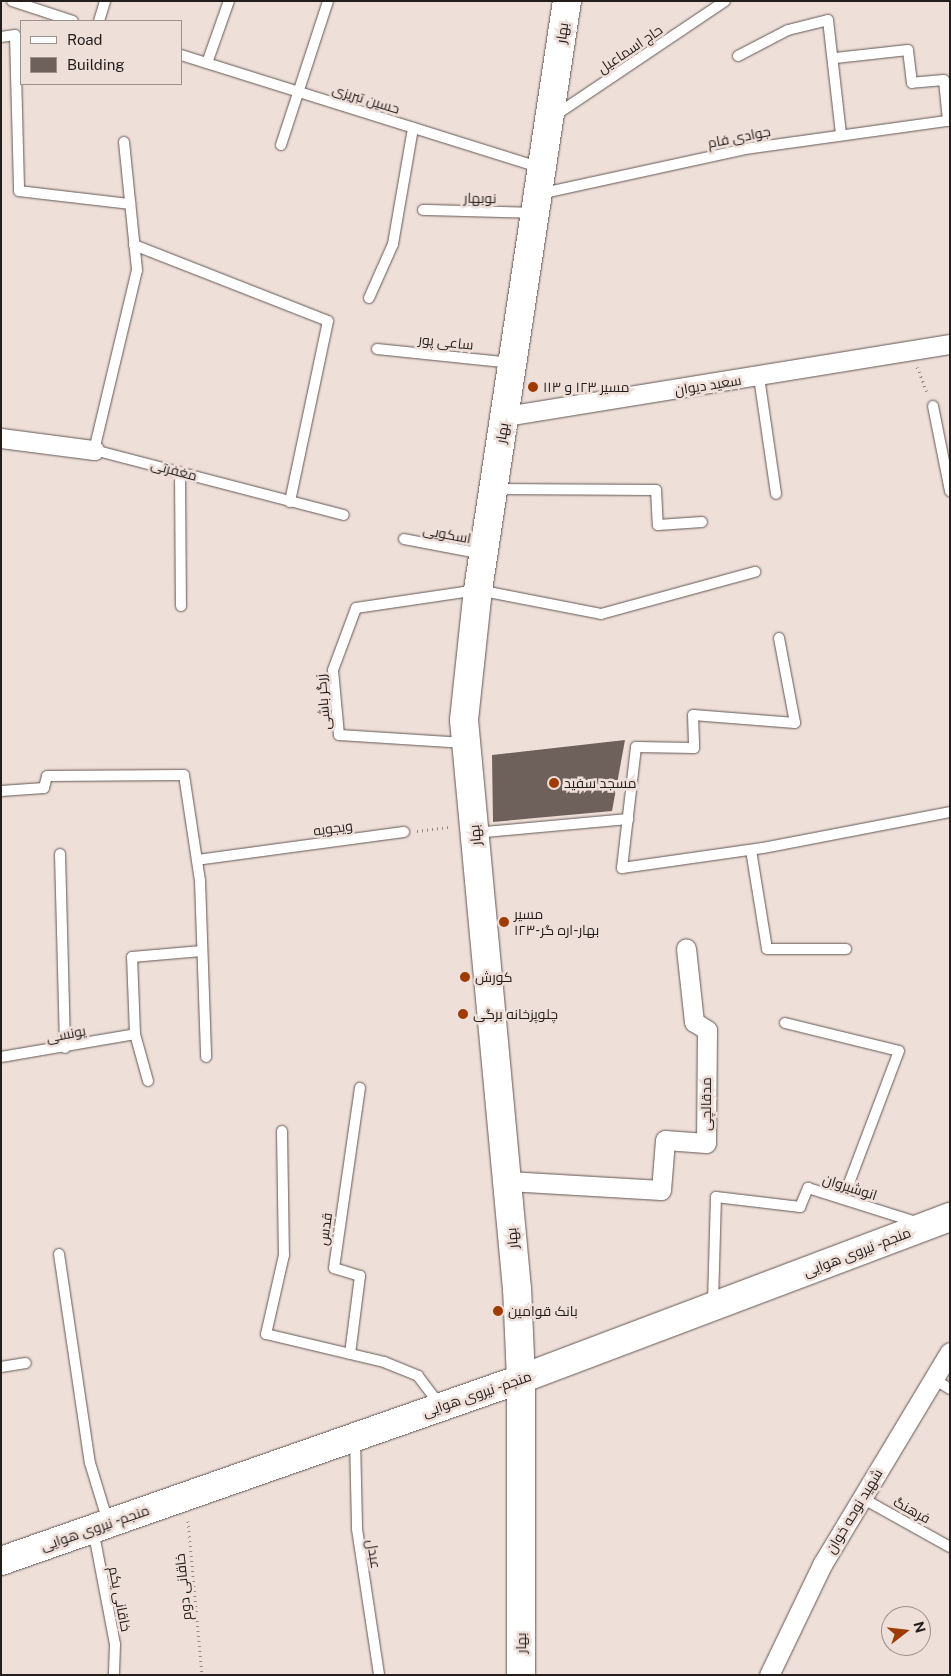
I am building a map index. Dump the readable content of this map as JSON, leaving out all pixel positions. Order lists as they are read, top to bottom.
{
  "streets": {
    "main road": ["بهار", "منجم - نیروی هوایی"],
    "street": [
      "سعید دیوان",
      "مغفرتی",
      "مدقالچی",
      "شهید نوحه خوان"
    ],
    "lane": [
      "حاج اسماعیل",
      "حسین تبریزی",
      "جوادی فام",
      "نوبهار",
      "ساعی پور",
      "اسکویی",
      "زرگر باشی",
      "ویجویه",
      "یونسی",
      "انوشیروان",
      "قدس",
      "فرهنگ",
      "عبدل",
      "خاقانی یکم"
    ],
    "path": ["خاقانی دوم"]
  },
  "crossings": [
    ["بهار", "حاج اسماعیل"],
    ["بهار", "حسین تبریزی"],
    ["بهار", "جوادی فام"],
    ["بهار", "نوبهار"],
    ["بهار", "ساعی پور"],
    ["بهار", "سعید دیوان"],
    ["بهار", "اسکویی"],
    ["بهار", "زرگر باشی"],
    ["بهار", "مدقالچی"],
    ["بهار", "منجم - نیروی هوایی"],
    ["حسین تبریزی", "جوادی فام"],
    ["حسین تبریزی", "نوبهار"],
    ["جوادی فام", "نوبهار"],
    ["انوشیروان", "منجم - نیروی هوایی"],
    ["منجم - نیروی هوایی", "عبدل"],
    ["منجم - نیروی هوایی", "خاقانی دوم"],
    ["منجم - نیروی هوایی", "خاقانی یکم"],
    ["فرهنگ", "شهید نوحه خوان"]
  ],
  "places": [
    "مسیر ۱۲۳ و ۱۱۳",
    "مسجد سفید",
    "مسیر ۱۲۳-بهار-اره گر",
    "کورش",
    "چلوپزخانه برگی",
    "بانک قوامین"
  ],
  "legend": ["Road", "Building"],
  "north": "right"
}
